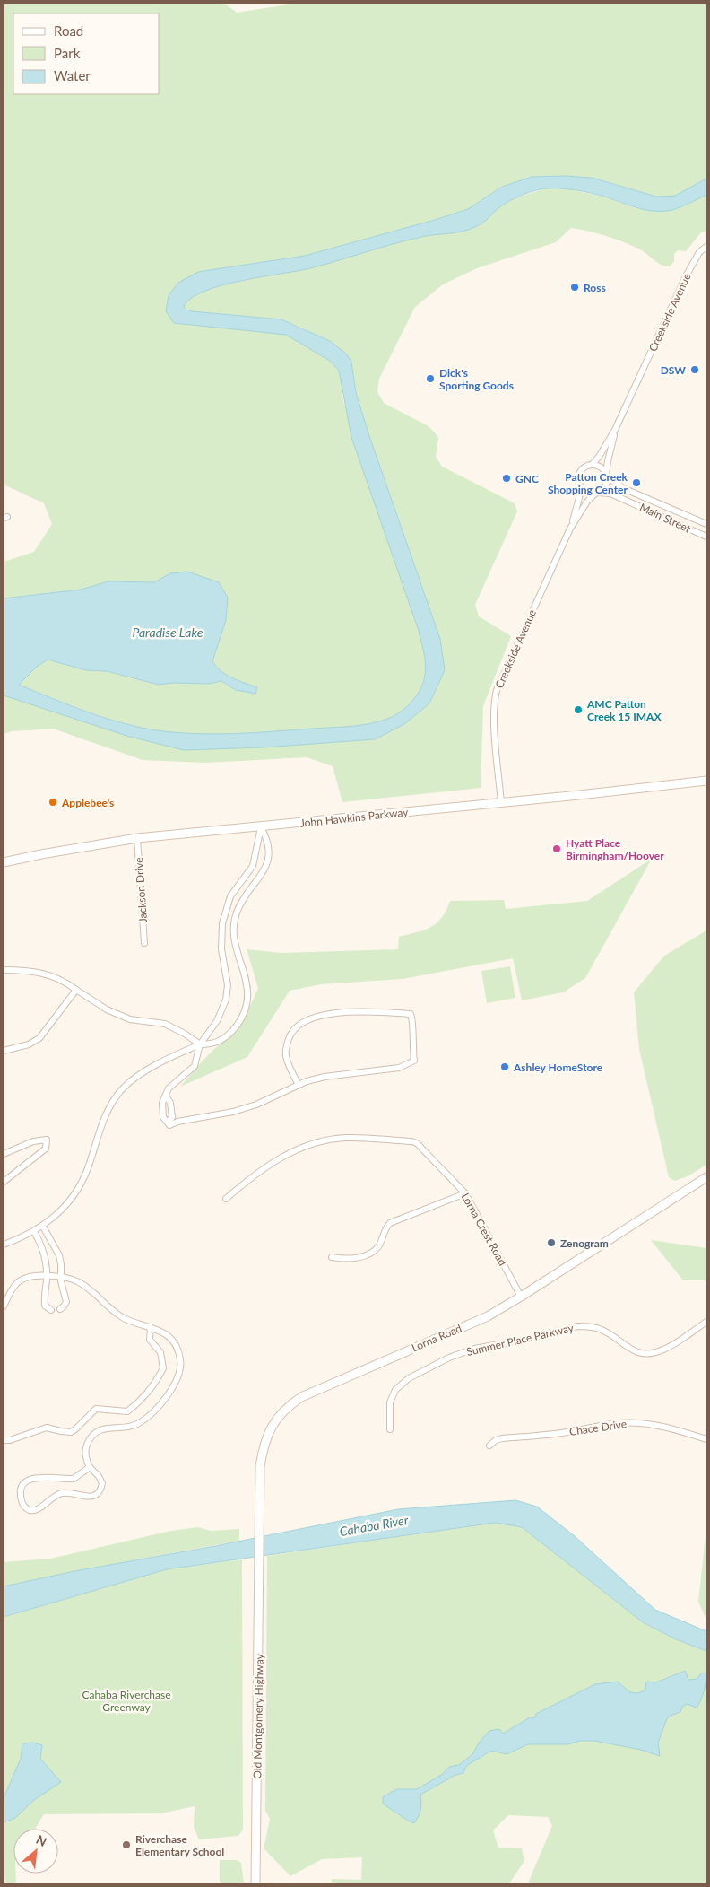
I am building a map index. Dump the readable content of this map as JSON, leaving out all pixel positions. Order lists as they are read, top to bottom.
{
  "streets": {
    "street": [
      "Creekside Avenue",
      "Main Street",
      "John Hawkins Parkway",
      "Jackson Drive",
      "Lorna Crest Road",
      "Lorna Road",
      "Summer Place Parkway",
      "Chace Drive",
      "Old Montgomery Highway"
    ]
  },
  "crossings": [
    ["Creekside Avenue", "Main Street"],
    ["Creekside Avenue", "John Hawkins Parkway"],
    ["John Hawkins Parkway", "Jackson Drive"],
    ["Lorna Crest Road", "Lorna Road"],
    ["Lorna Road", "Old Montgomery Highway"]
  ],
  "water": ["Paradise Lake", "Cahaba River"],
  "parks": ["Cahaba Riverchase Greenway"],
  "places": [
    "Ross",
    "DSW",
    "Dick's Sporting Goods",
    "GNC",
    "Patton Creek Shopping Center",
    "AMC Patton Creek 15 IMAX",
    "Applebee's",
    "Hyatt Place Birmingham/Hoover",
    "Ashley HomeStore",
    "Zenogram",
    "Riverchase Elementary School"
  ],
  "legend": ["Road", "Park", "Water"],
  "north": "top right"
}
